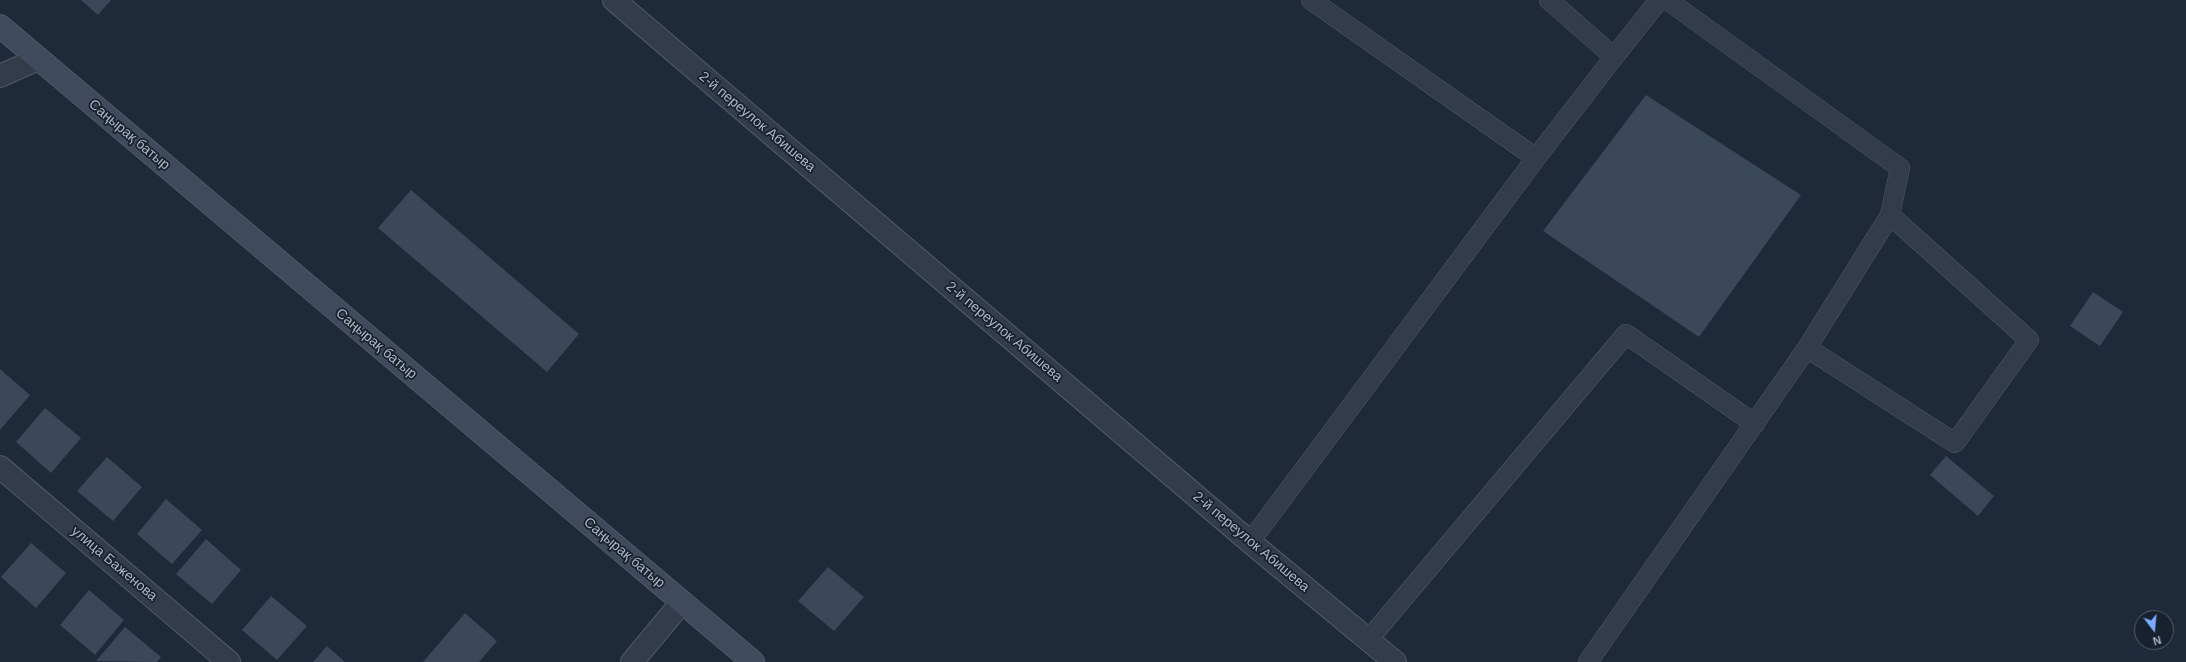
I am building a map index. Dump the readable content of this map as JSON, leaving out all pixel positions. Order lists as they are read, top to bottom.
{
  "streets": {
    "street": ["2-й переулок Абишева", "Саңырақ батыр", "улица Баженова"]
  },
  "north": "bottom"
}
